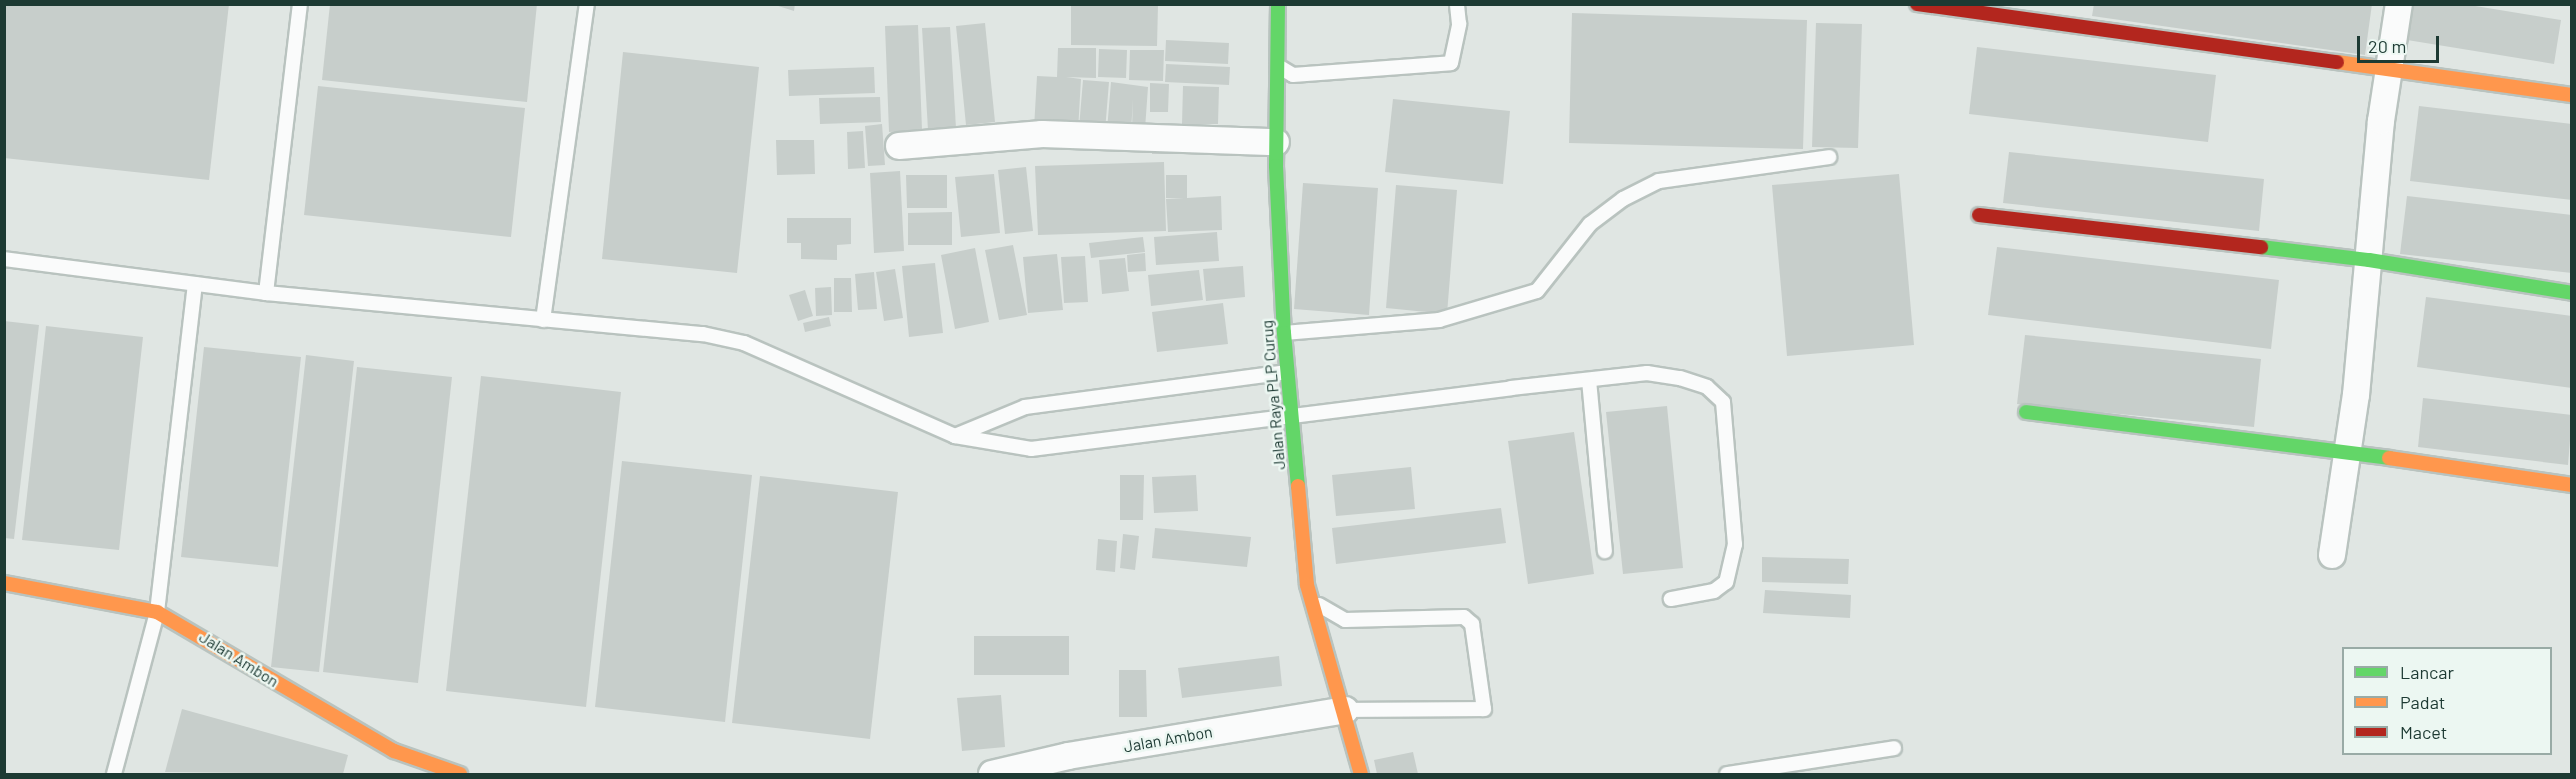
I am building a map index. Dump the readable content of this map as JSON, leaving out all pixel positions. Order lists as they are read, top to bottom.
{
  "streets": {
    "street": ["Jalan Raya PLP Curug", "Jalan Ambon"]
  },
  "crossings": [
    ["Jalan Raya PLP Curug", "Jalan Ambon"]
  ],
  "legend": ["Lancar", "Padat", "Macet"],
  "scale_bar": "20 m"
}
